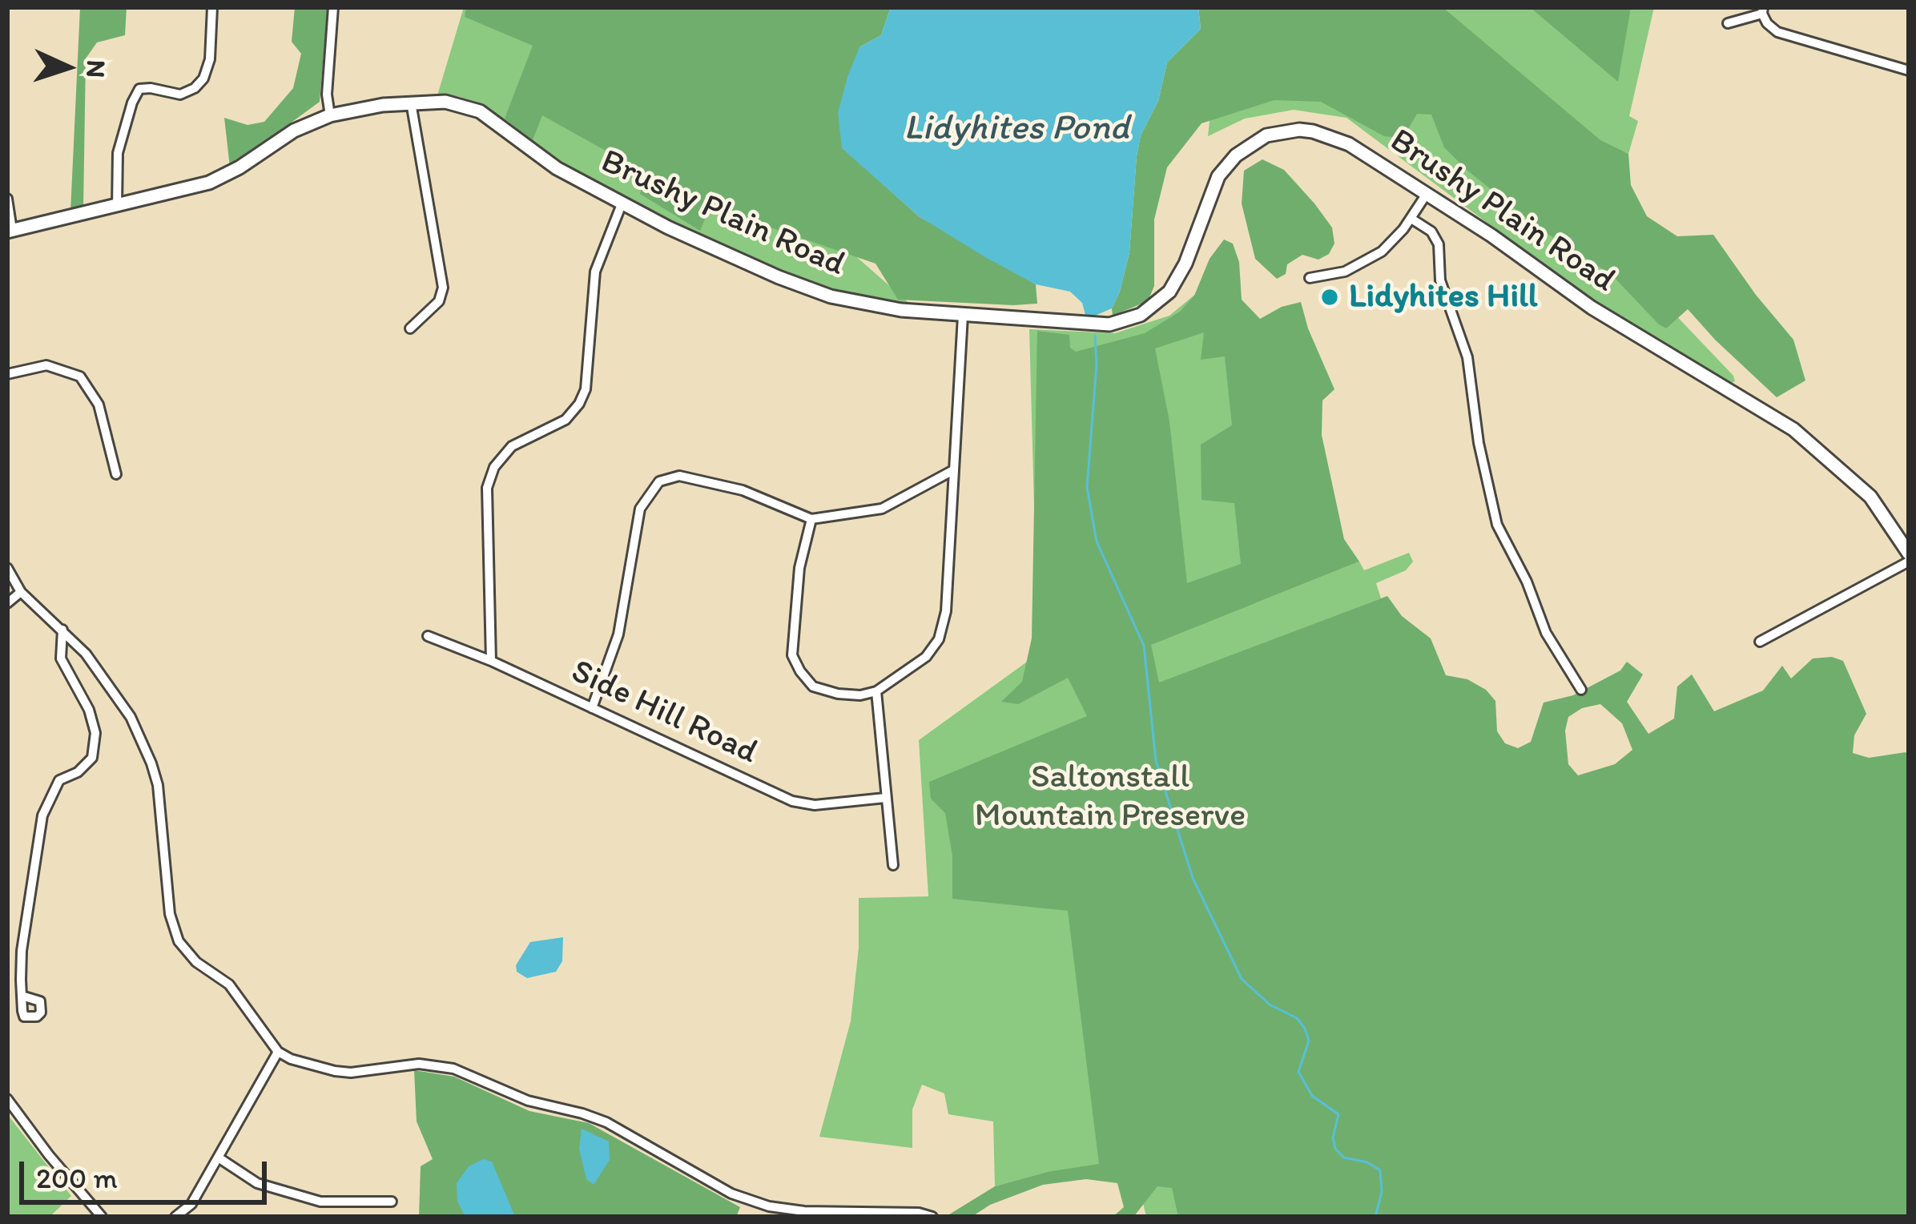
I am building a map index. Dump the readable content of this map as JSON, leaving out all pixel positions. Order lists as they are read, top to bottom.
{
  "streets": {
    "main road": ["Brushy Plain Road"],
    "street": ["Side Hill Road"]
  },
  "water": ["Lidyhites Pond"],
  "parks": ["Saltonstall Mountain Preserve"],
  "places": ["Lidyhites Hill"],
  "scale_bar": "200 m",
  "north": "right"
}
